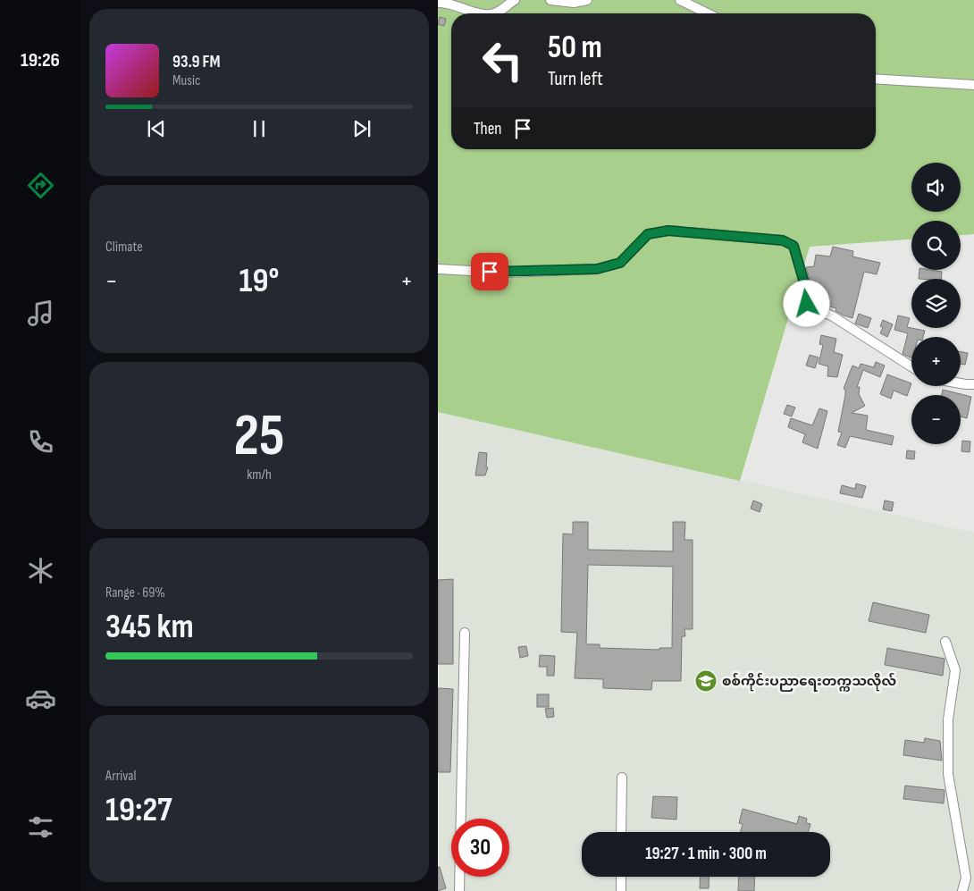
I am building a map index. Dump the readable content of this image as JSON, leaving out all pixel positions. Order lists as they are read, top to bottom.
{
  "places": {
    "school or university": ["စစ်ကိုင်းပညာရေးတက္ကသလိုလ်"]
  },
  "page": {
    "tabs": "19:26",
    "turn": ["50 m", "Turn left"],
    "song": ["93.9 FM", "Music"],
    "then": "Then",
    "map_buttons": ["+", "−"],
    "tile": [
      "Climate",
      ["25", "km/h"],
      ["Range · 69%", "345 km"],
      ["Arrival", "19:27"]
    ],
    "heat": ["−", "19°", "+"],
    "limit": "30",
    "trip": "19:27 · 1 min · 300 m"
  }
}
